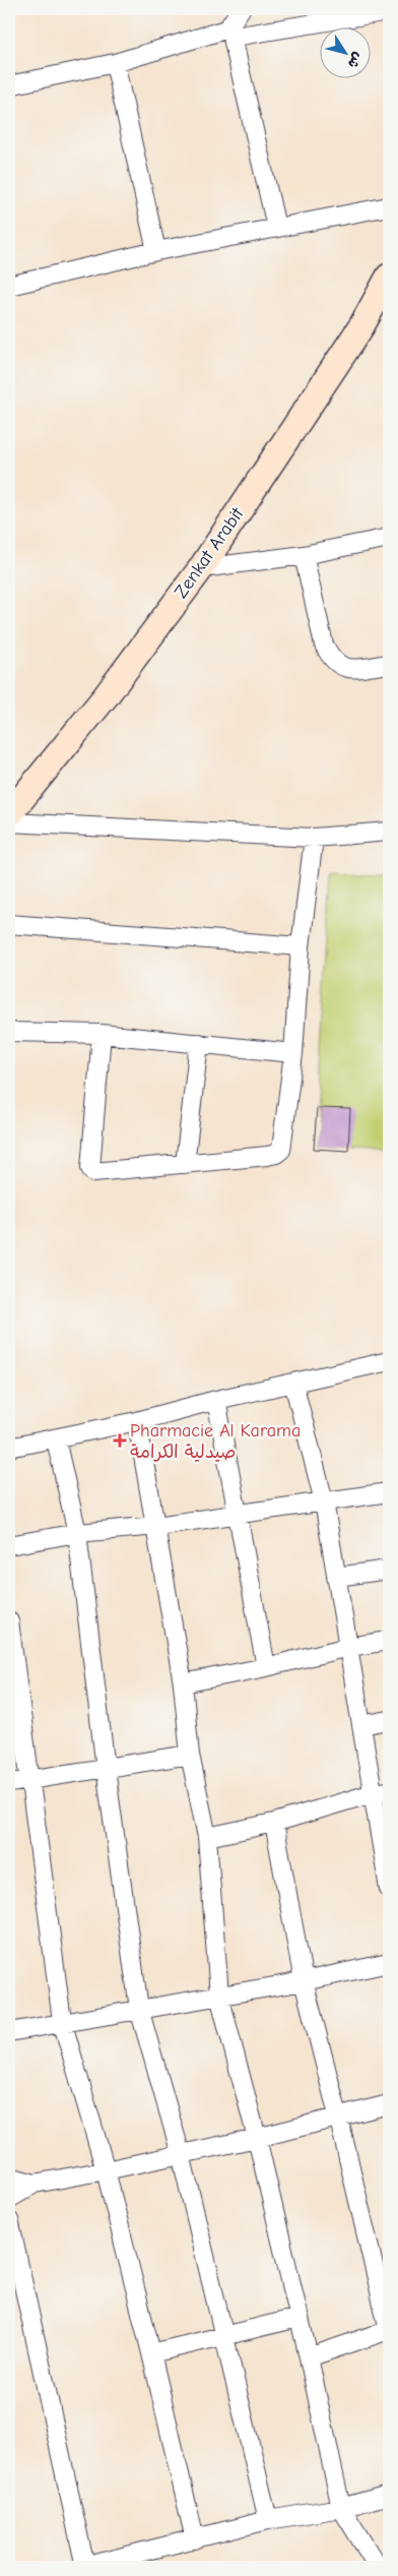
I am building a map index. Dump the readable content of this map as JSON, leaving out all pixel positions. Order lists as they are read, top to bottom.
{
  "streets": {
    "street": ["Zenkat Arabit"]
  },
  "places": {
    "health": ["Pharmacie Al Karama صيدلية الكرامة"]
  },
  "north": "bottom right"
}
